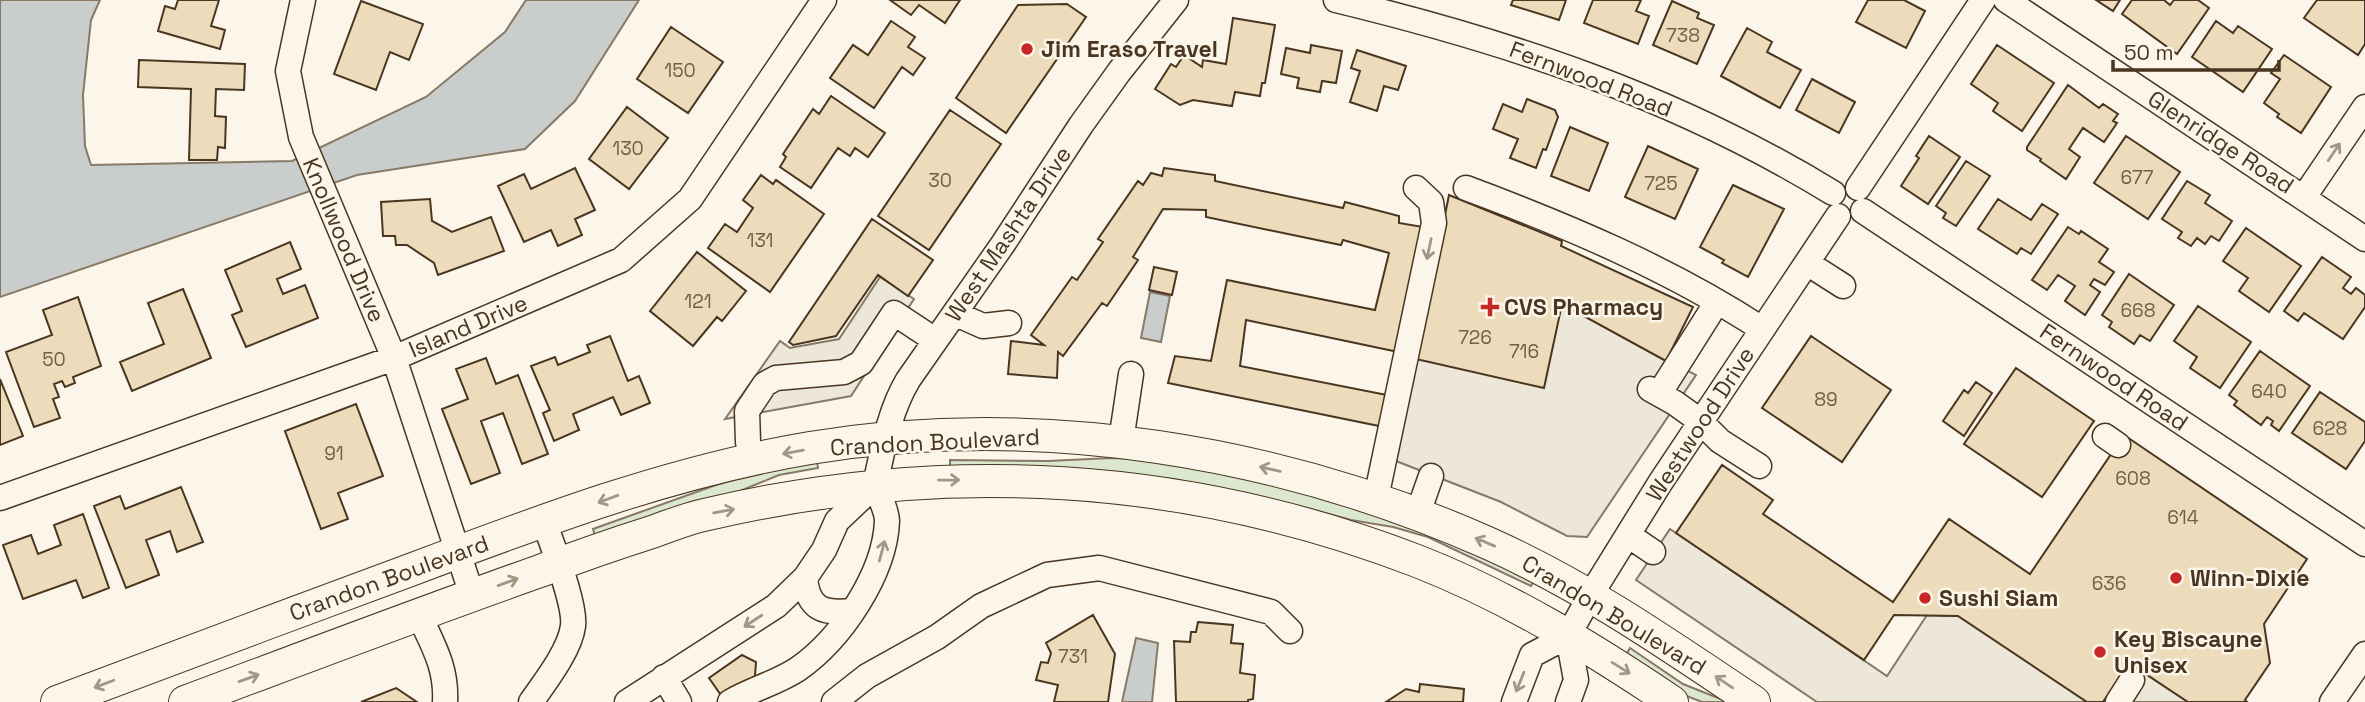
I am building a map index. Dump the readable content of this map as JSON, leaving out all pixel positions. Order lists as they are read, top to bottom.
{
  "streets": {
    "main road": ["Crandon Boulevard"],
    "street": [
      "Fernwood Road",
      "Glenridge Road",
      "West Mashta Drive",
      "Knollwood Drive",
      "Island Drive",
      "Westwood Drive"
    ]
  },
  "crossings": [
    ["Fernwood Road", "Westwood Drive"],
    ["West Mashta Drive", "Crandon Boulevard"],
    ["Knollwood Drive", "Island Drive"],
    ["Knollwood Drive", "Crandon Boulevard"],
    ["Westwood Drive", "Crandon Boulevard"]
  ],
  "places": {
    "other": [
      "Jim Eraso Travel",
      "Winn-Dixie",
      "Sushi Siam",
      "Key Biscayne Unisex"
    ],
    "health": ["CVS Pharmacy"]
  },
  "house_numbers": [
    "738",
    "150",
    "130",
    "677",
    "30",
    "725",
    "131",
    "121",
    "668",
    "726",
    "716",
    "50",
    "640",
    "89",
    "628",
    "91",
    "608",
    "614",
    "636",
    "731"
  ],
  "scale_bar": "50 m"
}
